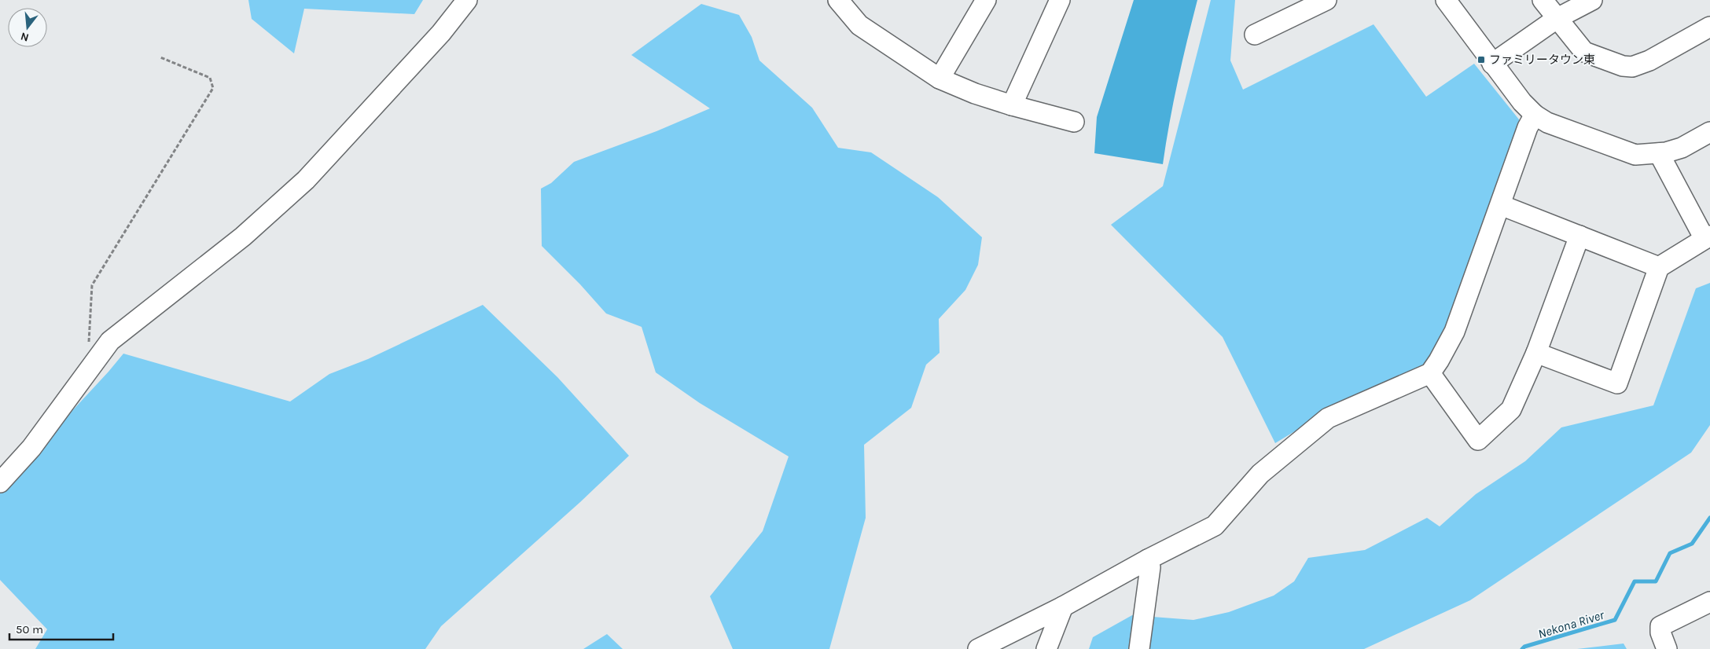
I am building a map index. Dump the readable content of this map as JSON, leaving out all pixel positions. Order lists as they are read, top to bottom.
{
  "water": ["Nekona River"],
  "places": {
    "transit": ["ファミリータウン東"]
  },
  "scale_bar": "50 m",
  "north": "bottom"
}
